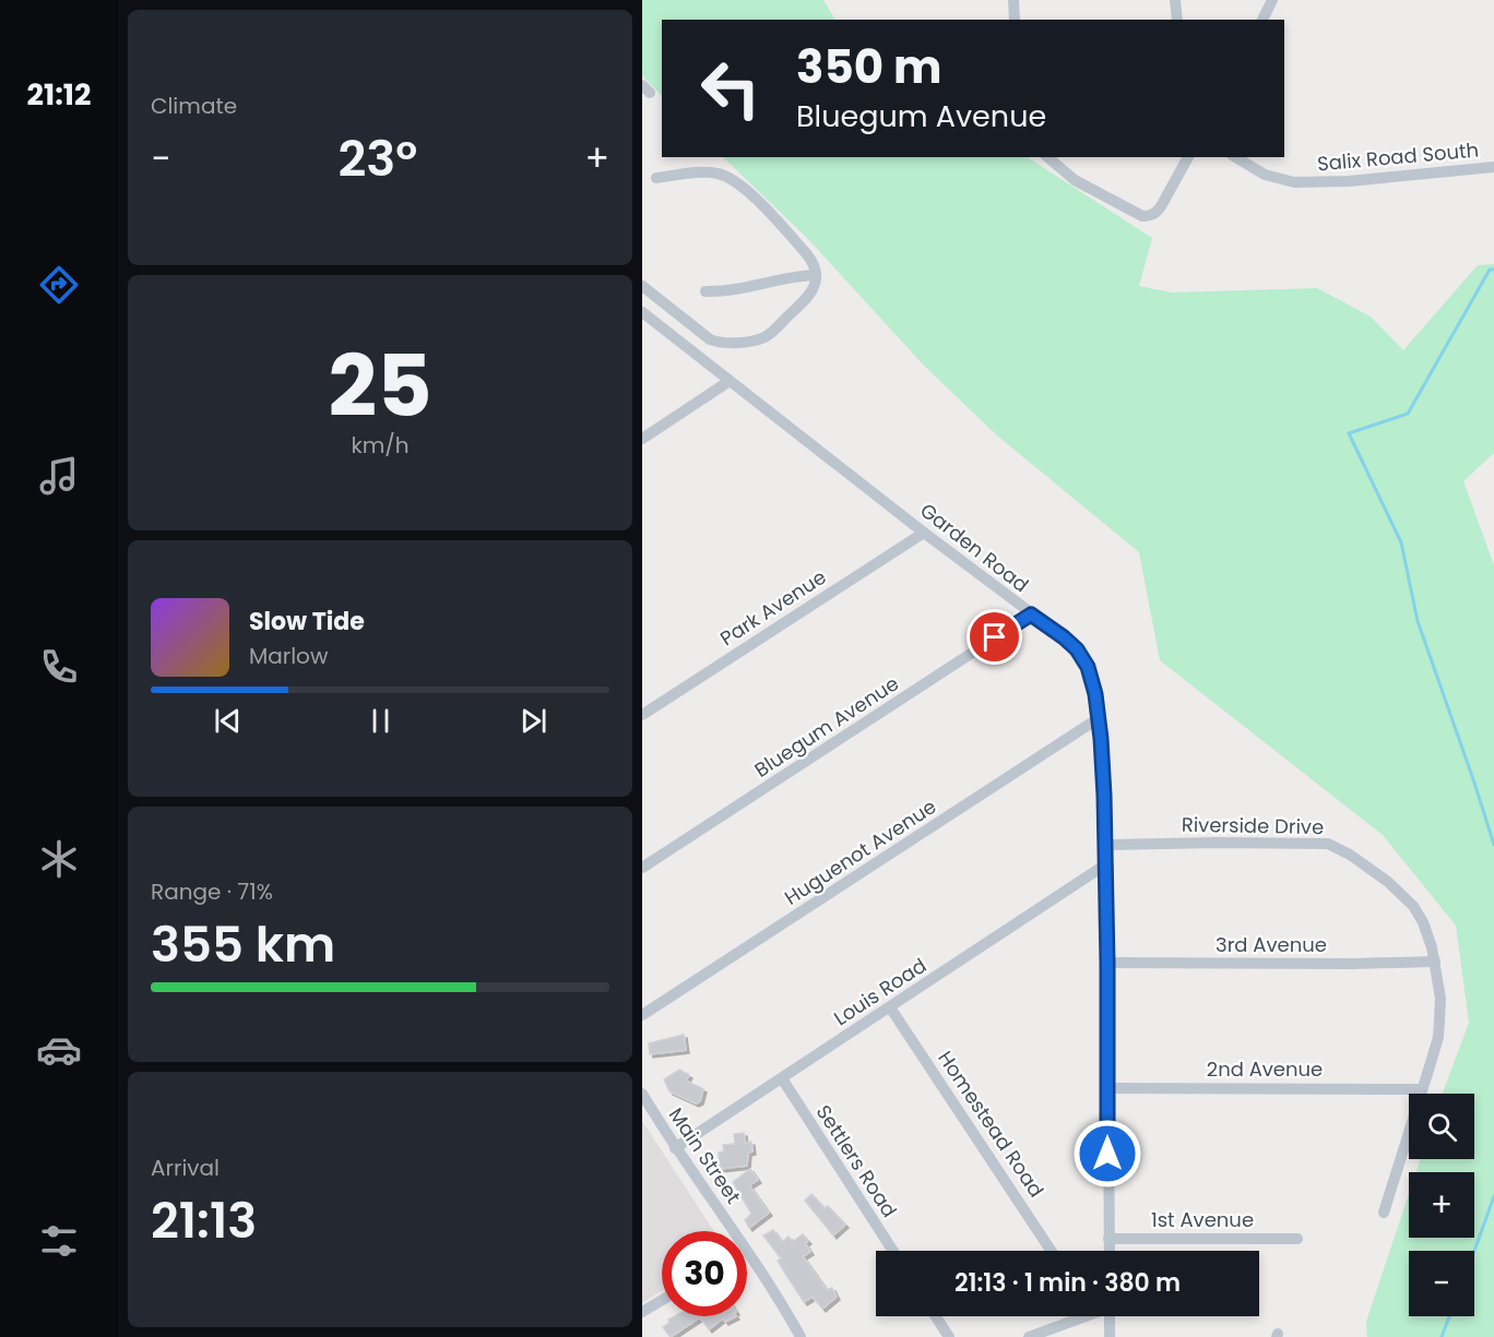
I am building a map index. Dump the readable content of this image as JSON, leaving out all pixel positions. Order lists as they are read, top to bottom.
{
  "streets": {
    "street": [
      "Salix Road South",
      "Garden Road",
      "Park Avenue",
      "Bluegum Avenue",
      "Riverside Drive",
      "Huguenot Avenue",
      "3rd Avenue",
      "Louis Road",
      "2nd Avenue",
      "Homestead Road",
      "Main Street",
      "Settlers Road",
      "1st Avenue"
    ]
  },
  "crossings": [
    ["Garden Road", "Park Avenue"],
    ["Garden Road", "Bluegum Avenue"],
    ["Garden Road", "Riverside Drive"],
    ["Garden Road", "Huguenot Avenue"],
    ["Garden Road", "3rd Avenue"],
    ["Garden Road", "Louis Road"],
    ["Garden Road", "2nd Avenue"],
    ["Garden Road", "1st Avenue"],
    ["Riverside Drive", "3rd Avenue"],
    ["Riverside Drive", "2nd Avenue"],
    ["Louis Road", "Homestead Road"],
    ["Louis Road", "Main Street"],
    ["Louis Road", "Settlers Road"]
  ],
  "page": {
    "tabs": "21:12",
    "tile": [
      "Climate",
      ["25", "km/h"],
      ["Range · 71%", "355 km"],
      ["Arrival", "21:13"]
    ],
    "turn": ["350 m", "Bluegum Avenue"],
    "heat": ["−", "23°", "+"],
    "song": ["Slow Tide", "Marlow"],
    "map_buttons": ["+", "−"],
    "limit": "30",
    "trip": "21:13 · 1 min · 380 m"
  }
}
